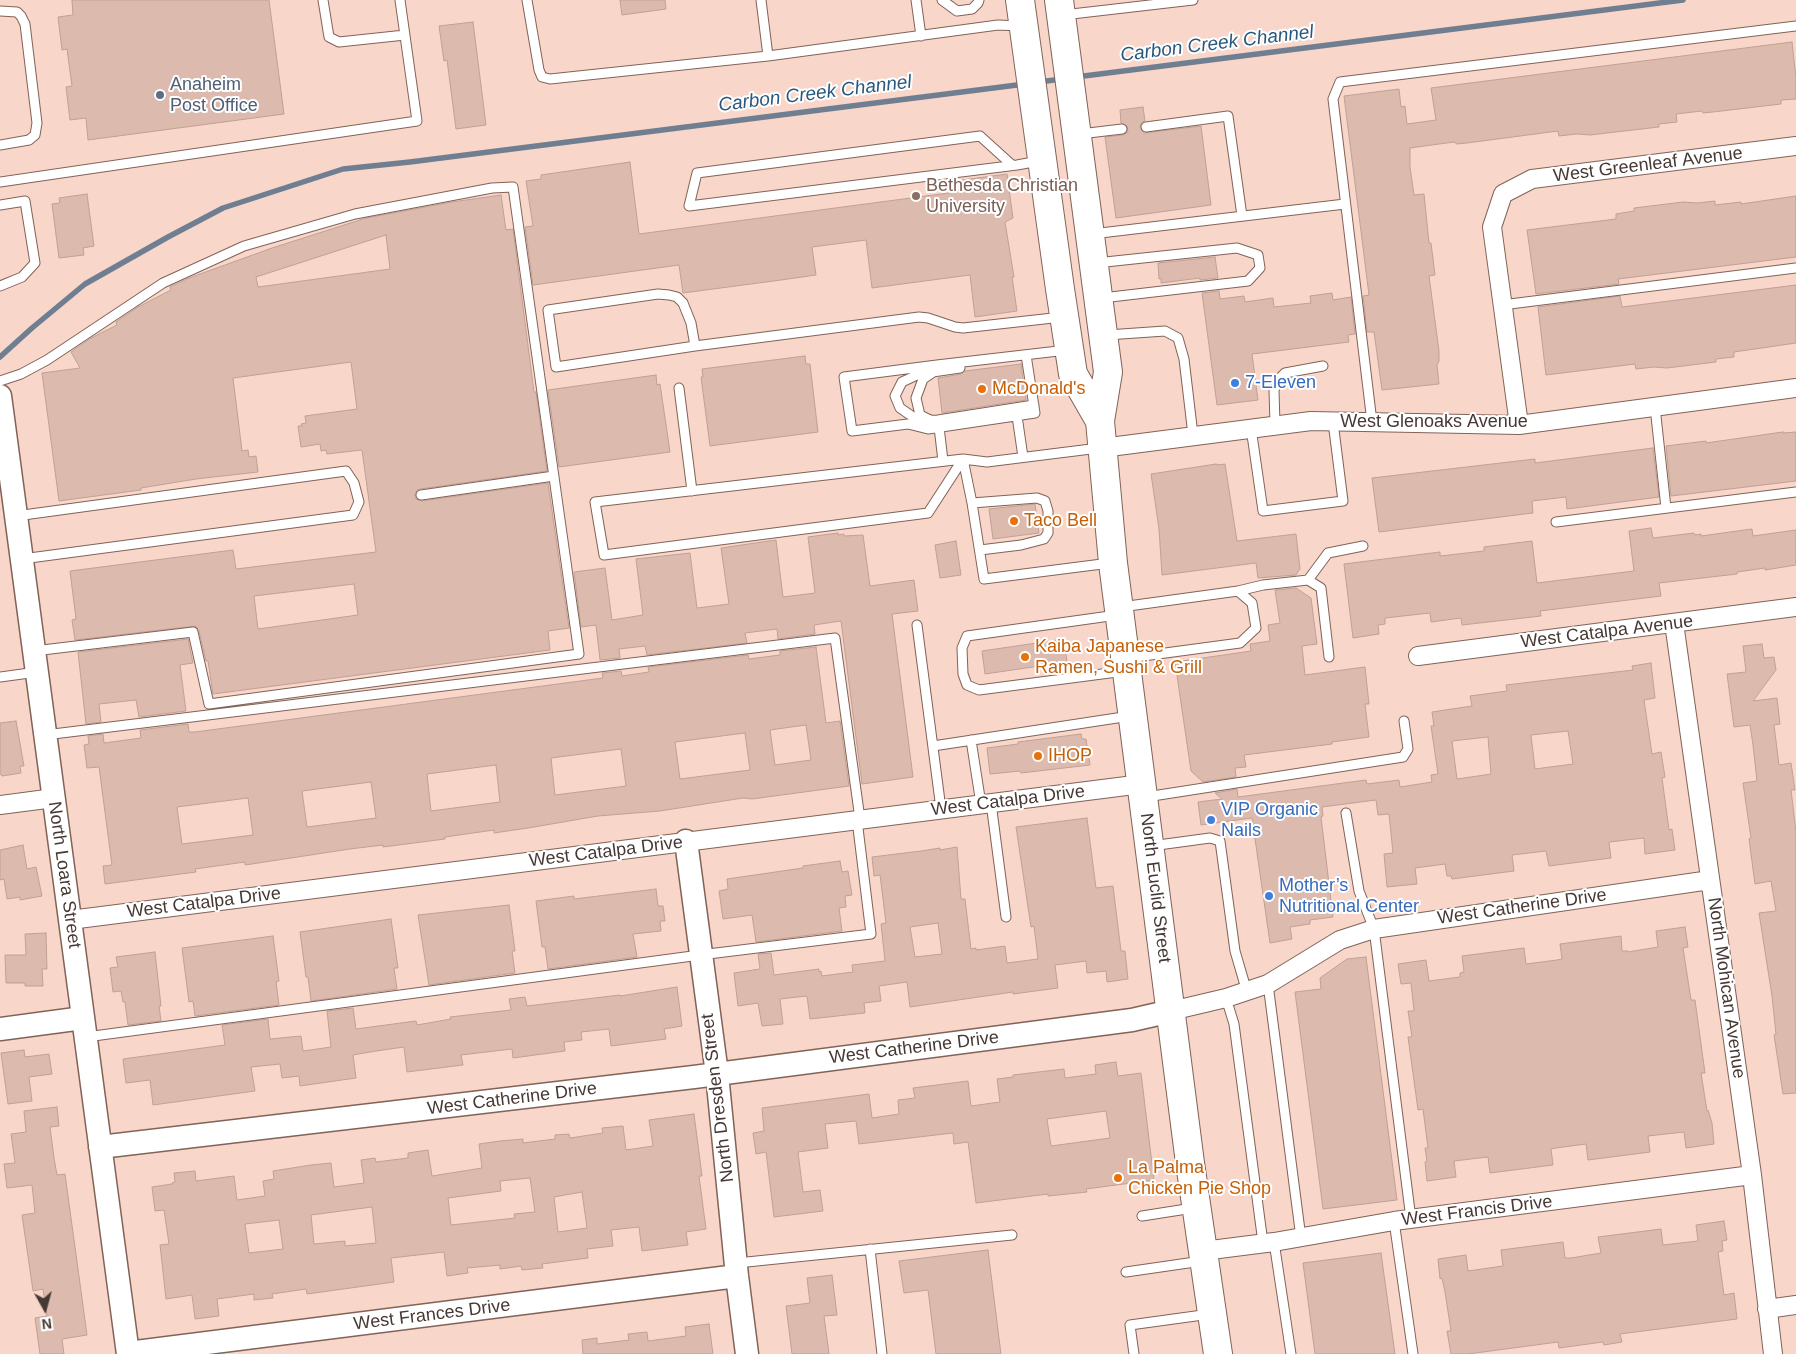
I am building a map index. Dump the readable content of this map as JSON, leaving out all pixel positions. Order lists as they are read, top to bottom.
{
  "streets": {
    "main road": ["North Euclid Street"],
    "street": [
      "West Greenleaf Avenue",
      "West Glenoaks Avenue",
      "West Catalpa Avenue",
      "West Catalpa Drive",
      "North Loara Street",
      "West Catherine Drive",
      "North Mohican Avenue",
      "North Dresden Street",
      "West Francis Drive",
      "West Frances Drive"
    ]
  },
  "crossings": [
    ["West Glenoaks Avenue", "North Euclid Street"],
    ["West Catalpa Avenue", "North Mohican Avenue"],
    ["West Catalpa Drive", "North Loara Street"],
    ["West Catalpa Drive", "North Euclid Street"],
    ["West Catalpa Drive", "North Dresden Street"],
    ["North Loara Street", "West Catherine Drive"],
    ["North Loara Street", "West Frances Drive"],
    ["North Euclid Street", "West Catherine Drive"],
    ["North Euclid Street", "West Francis Drive"],
    ["West Catherine Drive", "North Mohican Avenue"],
    ["West Catherine Drive", "North Dresden Street"],
    ["North Mohican Avenue", "West Francis Drive"],
    ["North Dresden Street", "West Frances Drive"]
  ],
  "water": ["Carbon Creek Channel"],
  "places": [
    "Anaheim Post Office",
    "Bethesda Christian University",
    "7-Eleven",
    "McDonald's",
    "Taco Bell",
    "Kaiba Japanese Ramen, Sushi & Grill",
    "IHOP",
    "VIP Organic Nails",
    "Mother’s Nutritional Center",
    "La Palma Chicken Pie Shop"
  ],
  "north": "bottom"
}
